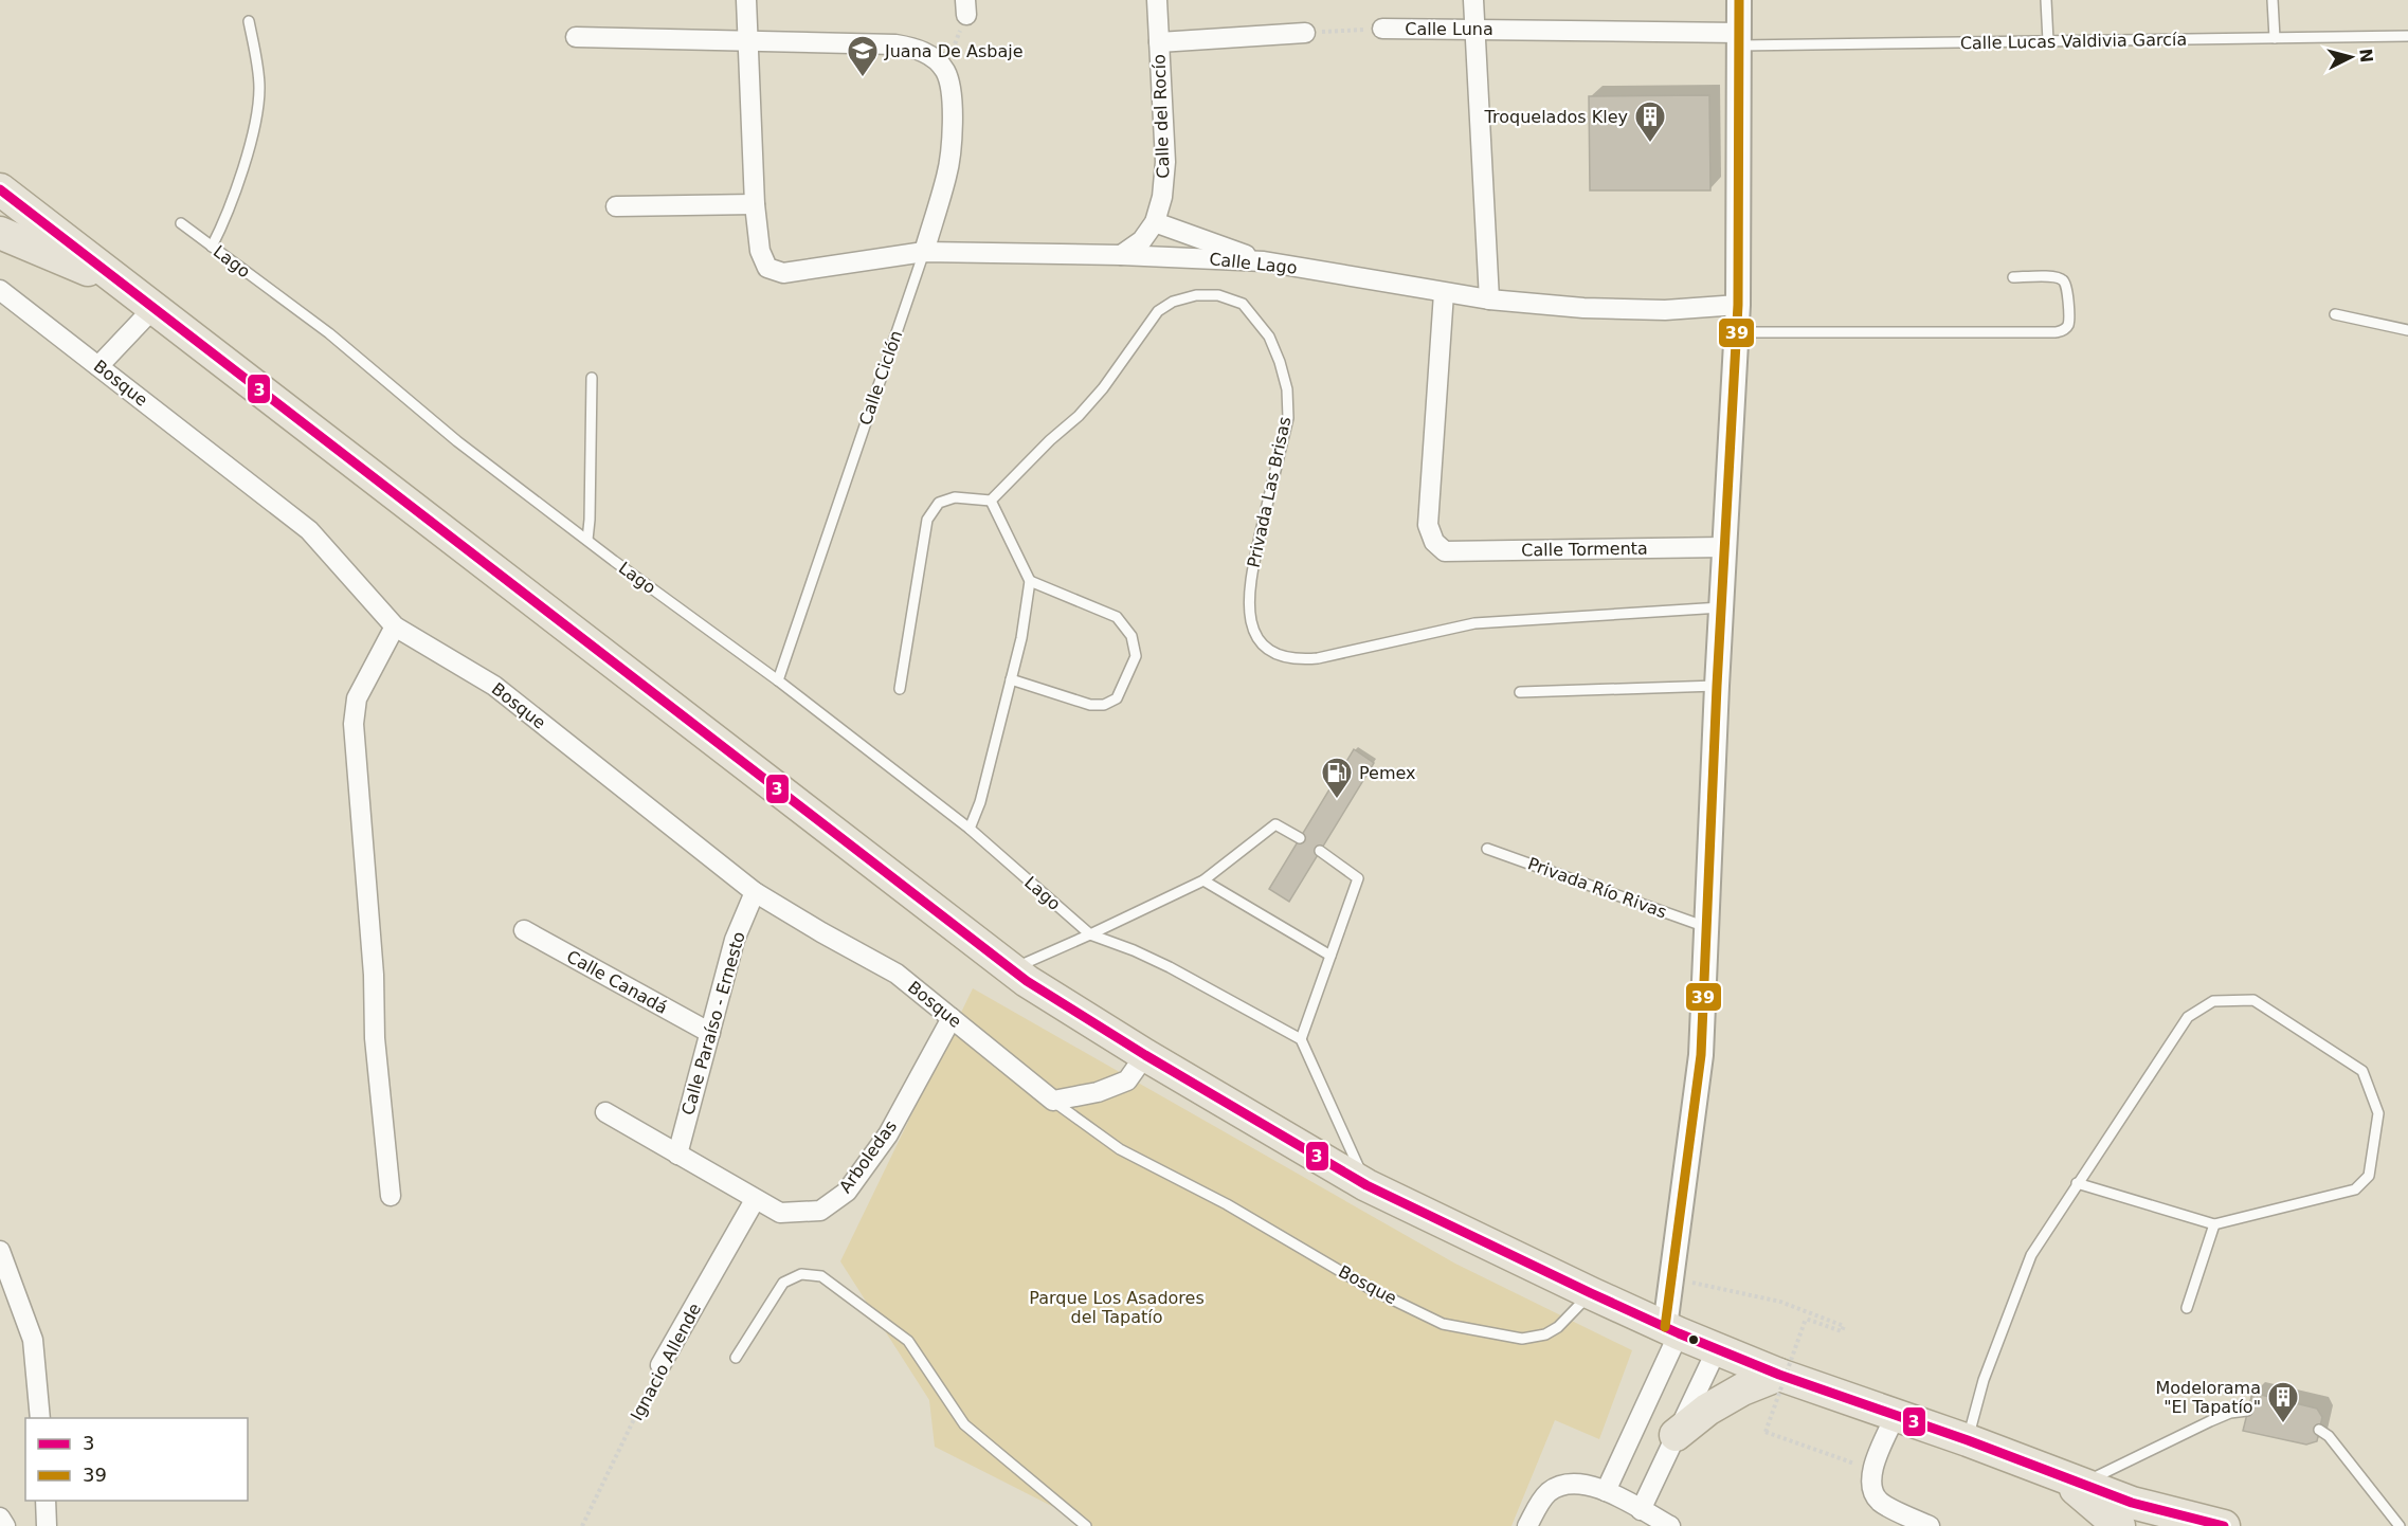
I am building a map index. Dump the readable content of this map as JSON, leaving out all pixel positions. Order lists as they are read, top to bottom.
{
  "streets": {
    "street": [
      "Calle Luna",
      "Calle del Rocío",
      "Calle Lago",
      "Calle Ciclón",
      "Bosque",
      "Calle Tormenta",
      "Calle Canadá",
      "Calle Paraíso - Ernesto",
      "Arboledas",
      "Ignacio Allende"
    ],
    "lane": [
      "Calle Lucas Valdivia García",
      "Lago",
      "Privada Las Brisas",
      "Privada Río Rivas"
    ]
  },
  "crossings": [
    ["Calle Luna", "Calle Lucas Valdivia García"],
    ["Calle del Rocío", "Calle Lago"],
    ["Lago", "Calle Ciclón"],
    ["Calle Lago", "Calle Ciclón"],
    ["Calle Lago", "Calle Tormenta"],
    ["Bosque", "Calle Paraíso - Ernesto"],
    ["Bosque", "Arboledas"],
    ["Calle Canadá", "Calle Paraíso - Ernesto"],
    ["Calle Paraíso - Ernesto", "Arboledas"],
    ["Arboledas", "Ignacio Allende"]
  ],
  "parks": ["Parque Los Asadores del Tapatío"],
  "places": {
    "school or university": ["Juana De Asbaje"],
    "building": ["Troquelados Kley", "Modelorama \"El Tapatío\""],
    "fuel station": ["Pemex"]
  },
  "lines": ["transit line 39", "transit line 3"],
  "legend": ["3", "39"],
  "north": "right"
}
